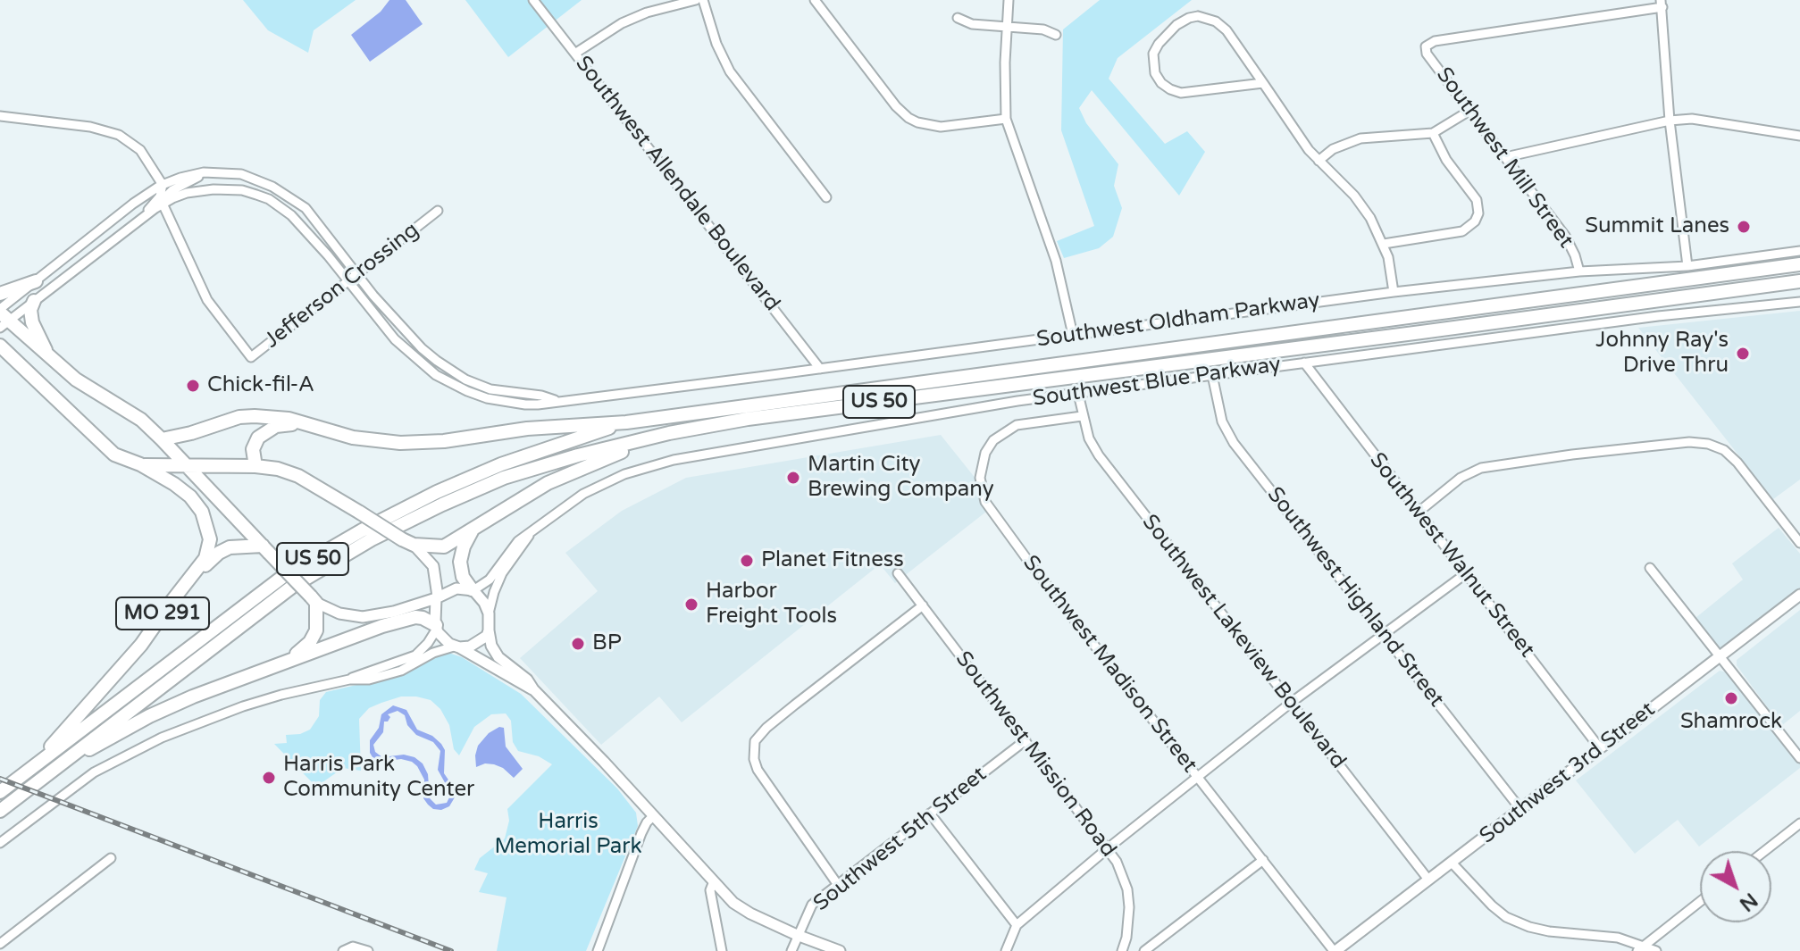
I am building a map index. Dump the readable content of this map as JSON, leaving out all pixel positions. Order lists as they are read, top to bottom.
{
  "streets": {
    "highway": ["US 50", "MO 291"],
    "main road": ["Southwest 3rd Street"],
    "street": [
      "Southwest Mill Street",
      "Southwest Allendale Boulevard",
      "Jefferson Crossing",
      "Southwest Oldham Parkway",
      "Southwest Blue Parkway",
      "Southwest Walnut Street",
      "Southwest Highland Street",
      "Southwest Lakeview Boulevard",
      "Southwest Madison Street",
      "Southwest Mission Road",
      "Southwest 5th Street"
    ]
  },
  "crossings": [
    ["Southwest Mill Street", "Southwest Oldham Parkway"],
    ["Southwest Allendale Boulevard", "Southwest Oldham Parkway"],
    ["Jefferson Crossing", "Southwest Oldham Parkway"],
    ["Southwest Blue Parkway", "Southwest Walnut Street"],
    ["Southwest Blue Parkway", "Southwest Highland Street"],
    ["Southwest Blue Parkway", "Southwest Lakeview Boulevard"],
    ["US 50", "MO 291"],
    ["Southwest Walnut Street", "Southwest 3rd Street"],
    ["Southwest Highland Street", "Southwest 3rd Street"],
    ["Southwest Lakeview Boulevard", "Southwest Madison Street"],
    ["Southwest Lakeview Boulevard", "Southwest 3rd Street"],
    ["Southwest Madison Street", "Southwest 3rd Street"],
    ["Southwest Mission Road", "Southwest 5th Street"]
  ],
  "parks": ["Harris Memorial Park"],
  "places": [
    "Summit Lanes",
    "Johnny Ray's Drive Thru",
    "Chick-fil-A",
    "Martin City Brewing Company",
    "Planet Fitness",
    "Harbor Freight Tools",
    "BP",
    "Shamrock",
    "Harris Park Community Center"
  ],
  "north": "bottom right"
}
